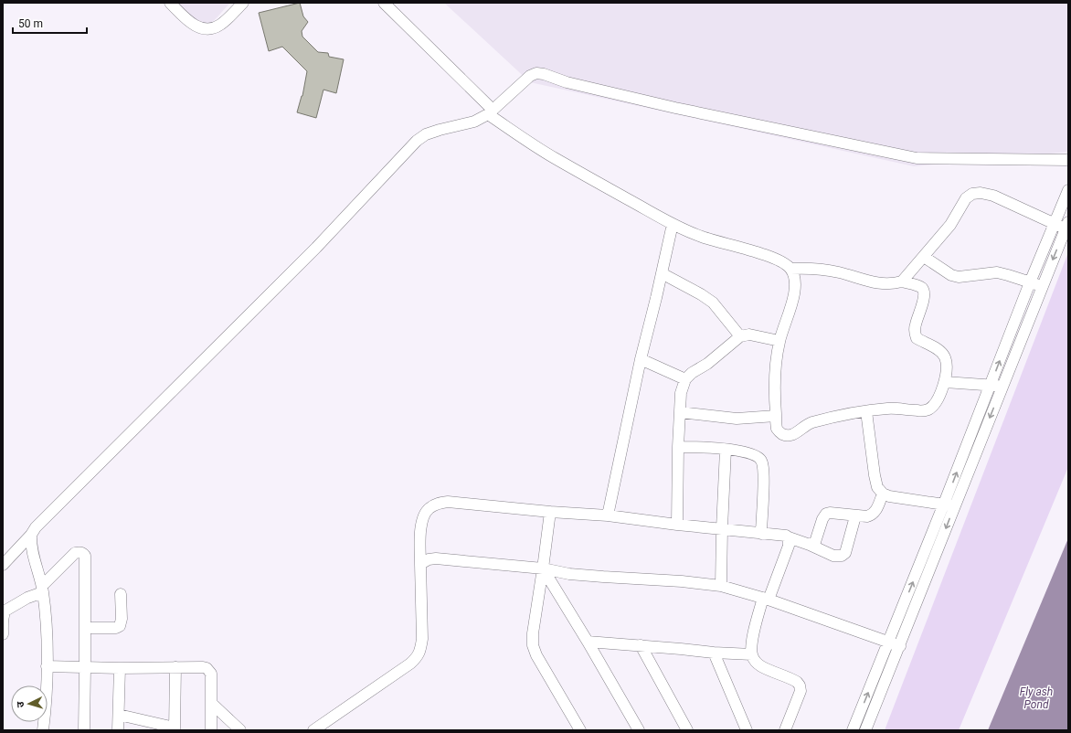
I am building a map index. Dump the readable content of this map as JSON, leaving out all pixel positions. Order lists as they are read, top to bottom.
{
  "water": ["Fly ash Pond"],
  "scale_bar": "50 m",
  "north": "left"
}
